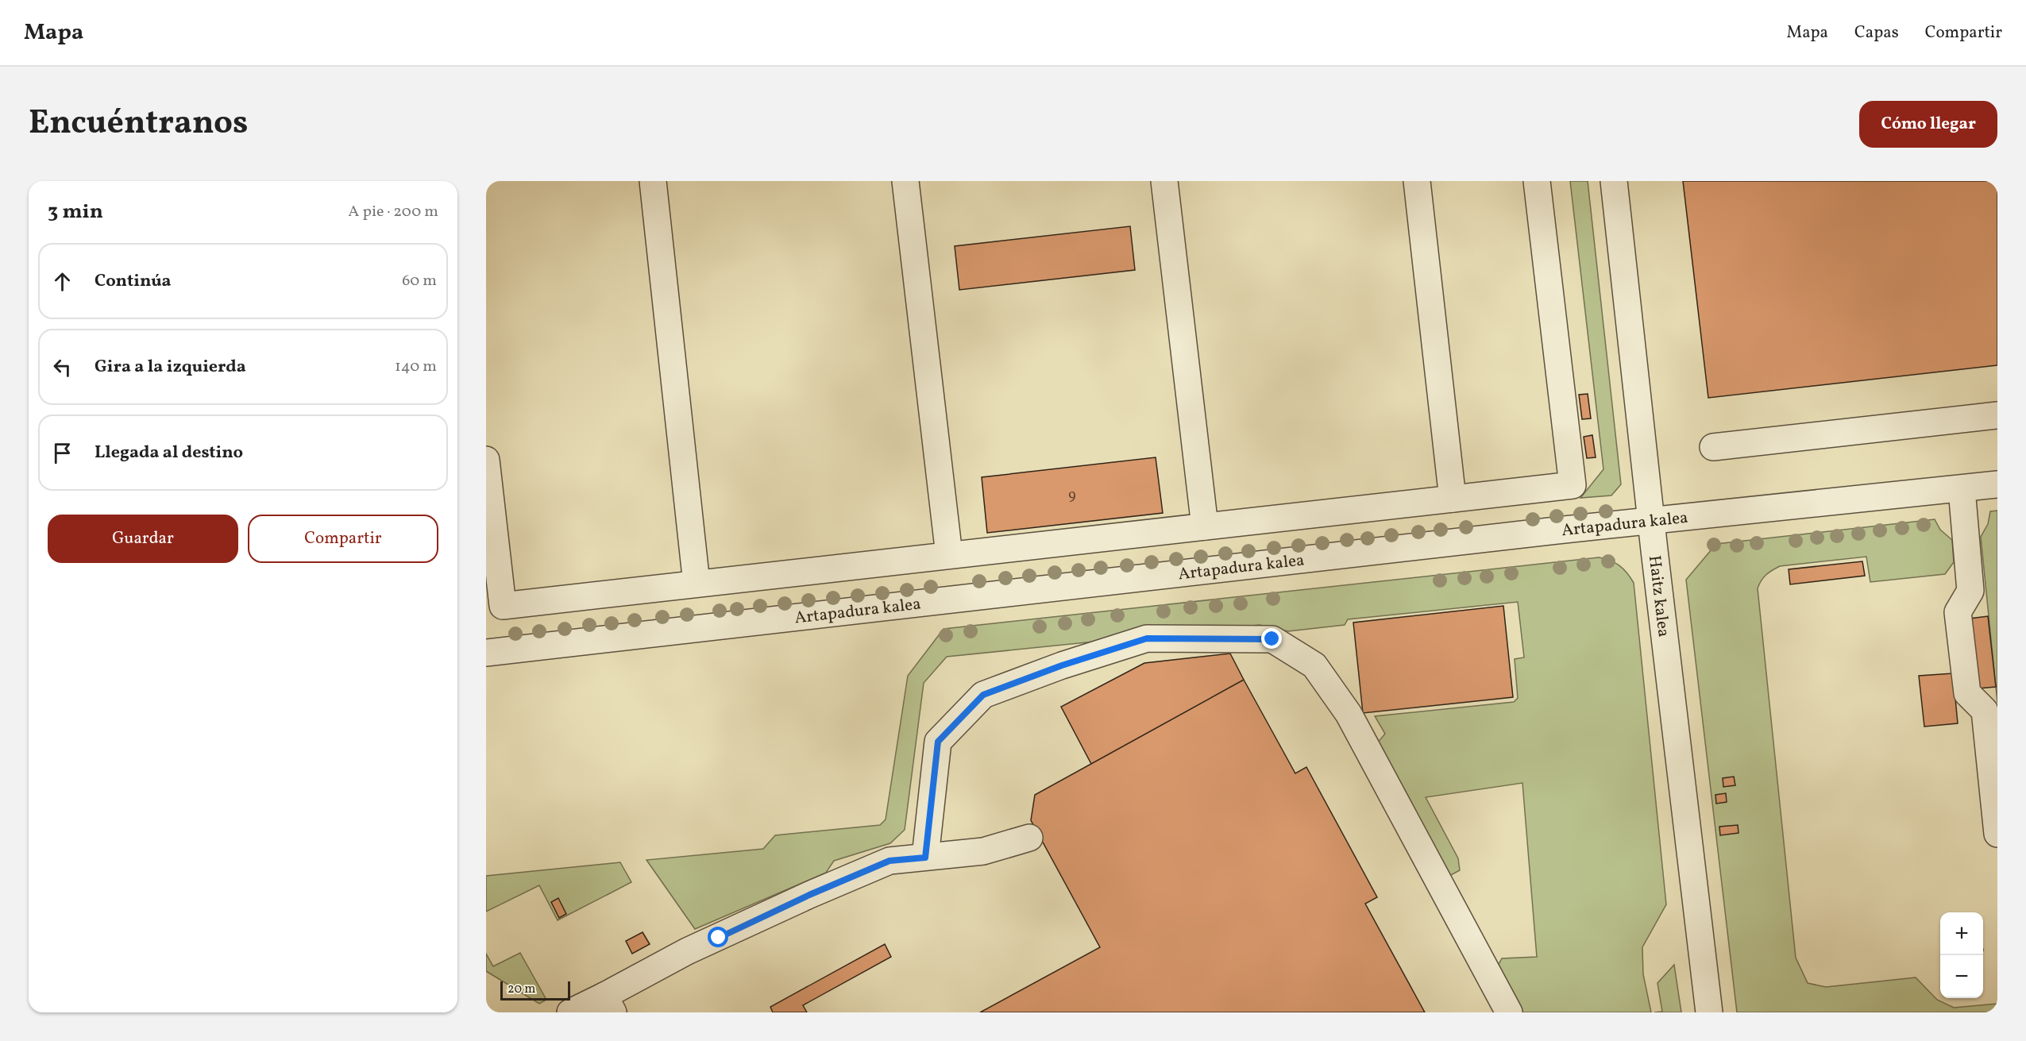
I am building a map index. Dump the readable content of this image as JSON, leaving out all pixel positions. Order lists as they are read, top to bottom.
{
  "streets": {
    "street": ["Artapadura kalea", "Haitz kalea"]
  },
  "crossings": [
    ["Artapadura kalea", "Haitz kalea"]
  ],
  "house_numbers": ["9"],
  "scale_bar": "20 m",
  "page": {
    "header": "Mapa",
    "nav": ["Mapa", "Capas", "Compartir"],
    "title": "Encuéntranos",
    "buttons": [
      "Cómo llegar",
      ["Guardar", "Compartir"]
    ],
    "heading": ["3 min", "A pie · 200 m"],
    "list": [
      ["Continúa", "60 m"],
      ["Gira a la izquierda", "140 m"],
      "Llegada al destino"
    ],
    "map_buttons": ["+", "−"],
    "scale": "20 m"
  }
}
